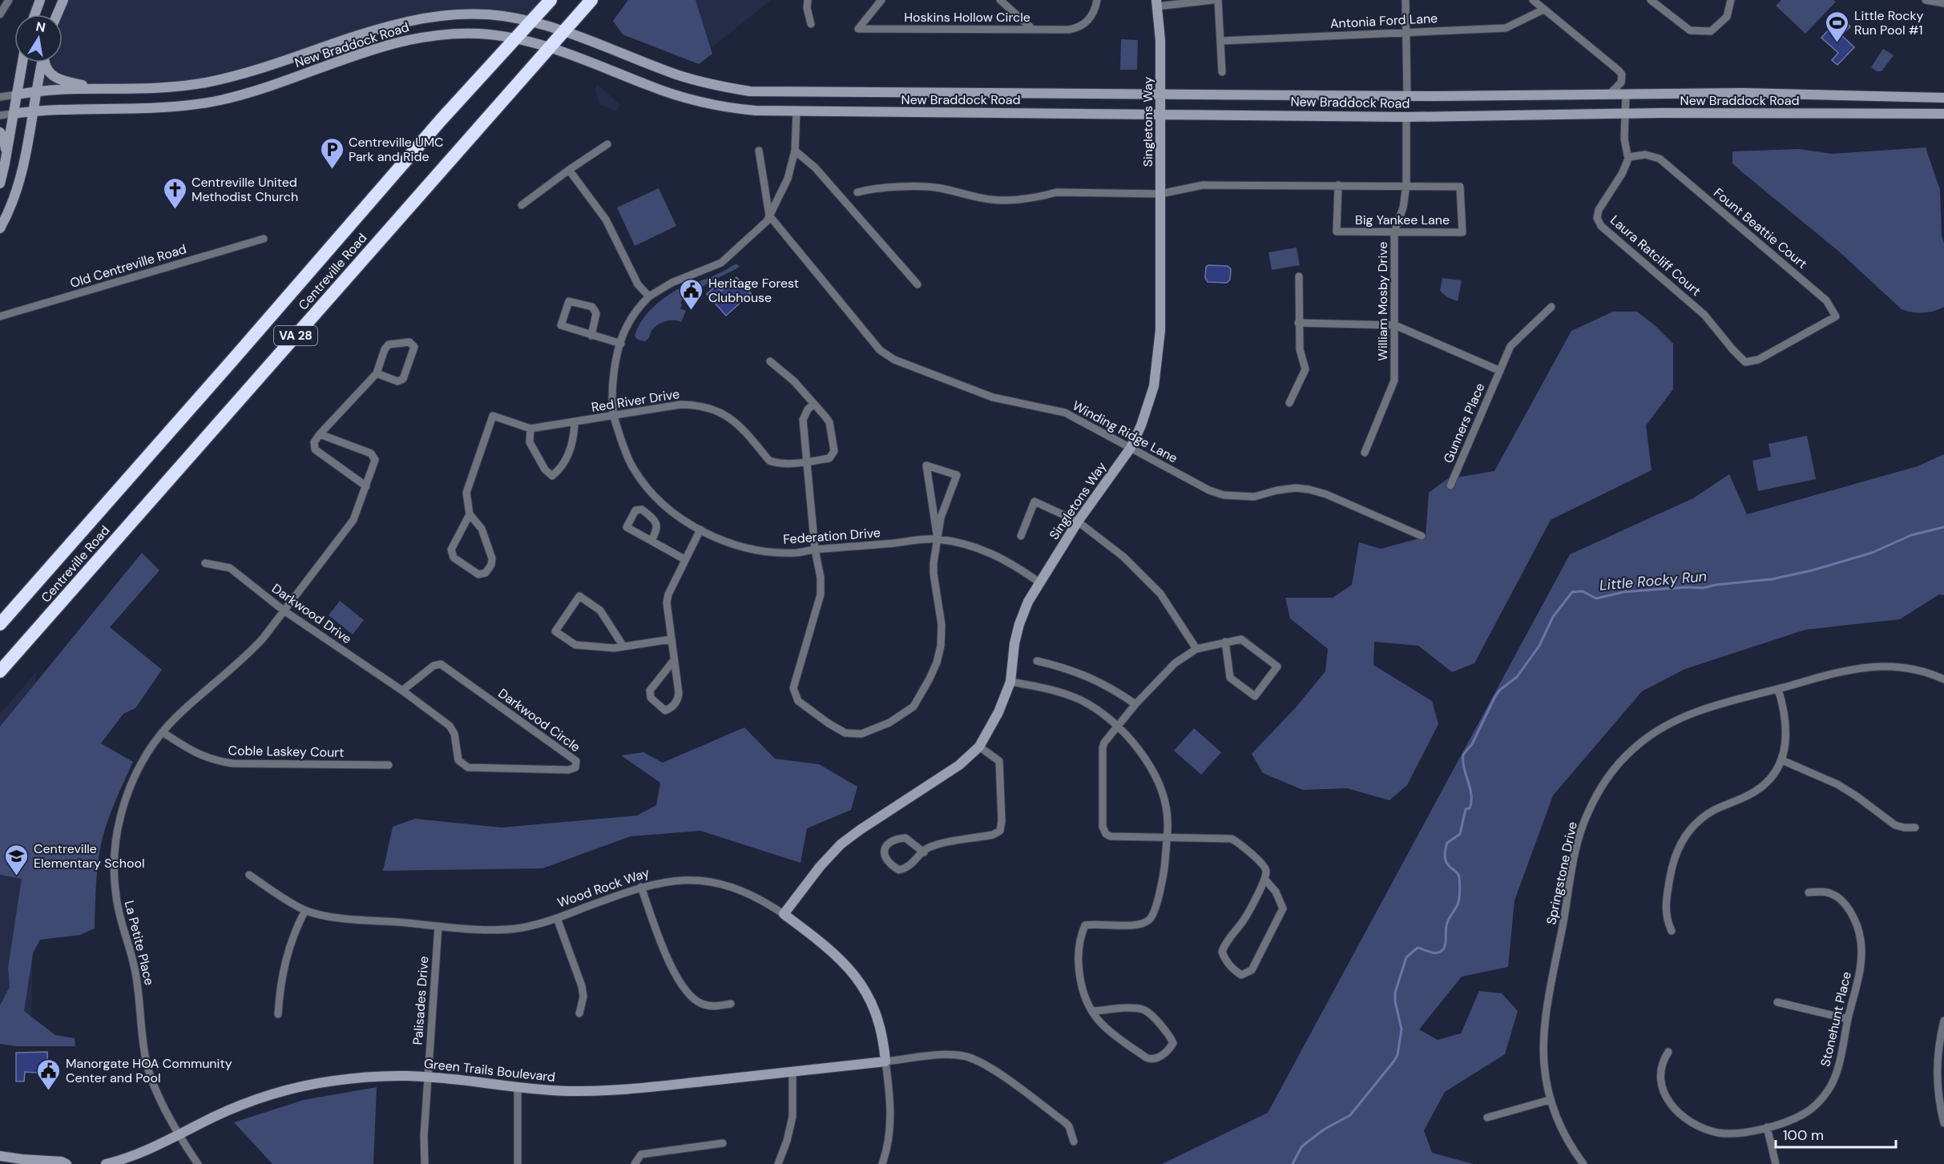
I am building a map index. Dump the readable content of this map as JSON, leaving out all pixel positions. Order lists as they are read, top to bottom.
{
  "streets": {
    "highway": ["Centreville Road", "VA 28"],
    "street": [
      "Hoskins Hollow Circle",
      "Antonia Ford Lane",
      "New Braddock Road",
      "Singletons Way",
      "Big Yankee Lane",
      "Fount Beattie Court",
      "Laura Ratcliff Court",
      "Old Centreville Road",
      "William Mosby Drive",
      "Red River Drive",
      "Gunners Place",
      "Winding Ridge Lane",
      "Federation Drive",
      "Darkwood Drive",
      "Darkwood Circle",
      "Coble Laskey Court",
      "Springstone Drive",
      "Wood Rock Way",
      "La Petite Place",
      "Palisades Drive",
      "Stonehunt Place",
      "Green Trails Boulevard"
    ]
  },
  "crossings": [
    ["New Braddock Road", "Singletons Way"],
    ["New Braddock Road", "Centreville Road"],
    ["New Braddock Road", "William Mosby Drive"],
    ["Singletons Way", "Big Yankee Lane"],
    ["Singletons Way", "Winding Ridge Lane"],
    ["Singletons Way", "Federation Drive"],
    ["Singletons Way", "Wood Rock Way"],
    ["Big Yankee Lane", "William Mosby Drive"],
    ["Fount Beattie Court", "Laura Ratcliff Court"],
    ["William Mosby Drive", "Gunners Place"],
    ["Red River Drive", "Federation Drive"],
    ["Darkwood Drive", "Darkwood Circle"],
    ["Darkwood Drive", "La Petite Place"],
    ["Coble Laskey Court", "La Petite Place"],
    ["Wood Rock Way", "Palisades Drive"],
    ["Wood Rock Way", "Green Trails Boulevard"],
    ["La Petite Place", "Green Trails Boulevard"],
    ["Palisades Drive", "Green Trails Boulevard"]
  ],
  "water": ["Little Rocky Run"],
  "places": {
    "sports": ["Little Rocky Run Pool #1"],
    "parking": ["Centreville UMC Park and Ride"],
    "church": ["Centreville United Methodist Church"],
    "public building": ["Heritage Forest Clubhouse", "Manorgate HOA Community Center and Pool"],
    "school or university": ["Centreville Elementary School"]
  },
  "scale_bar": "100 m",
  "north": "top"
}
